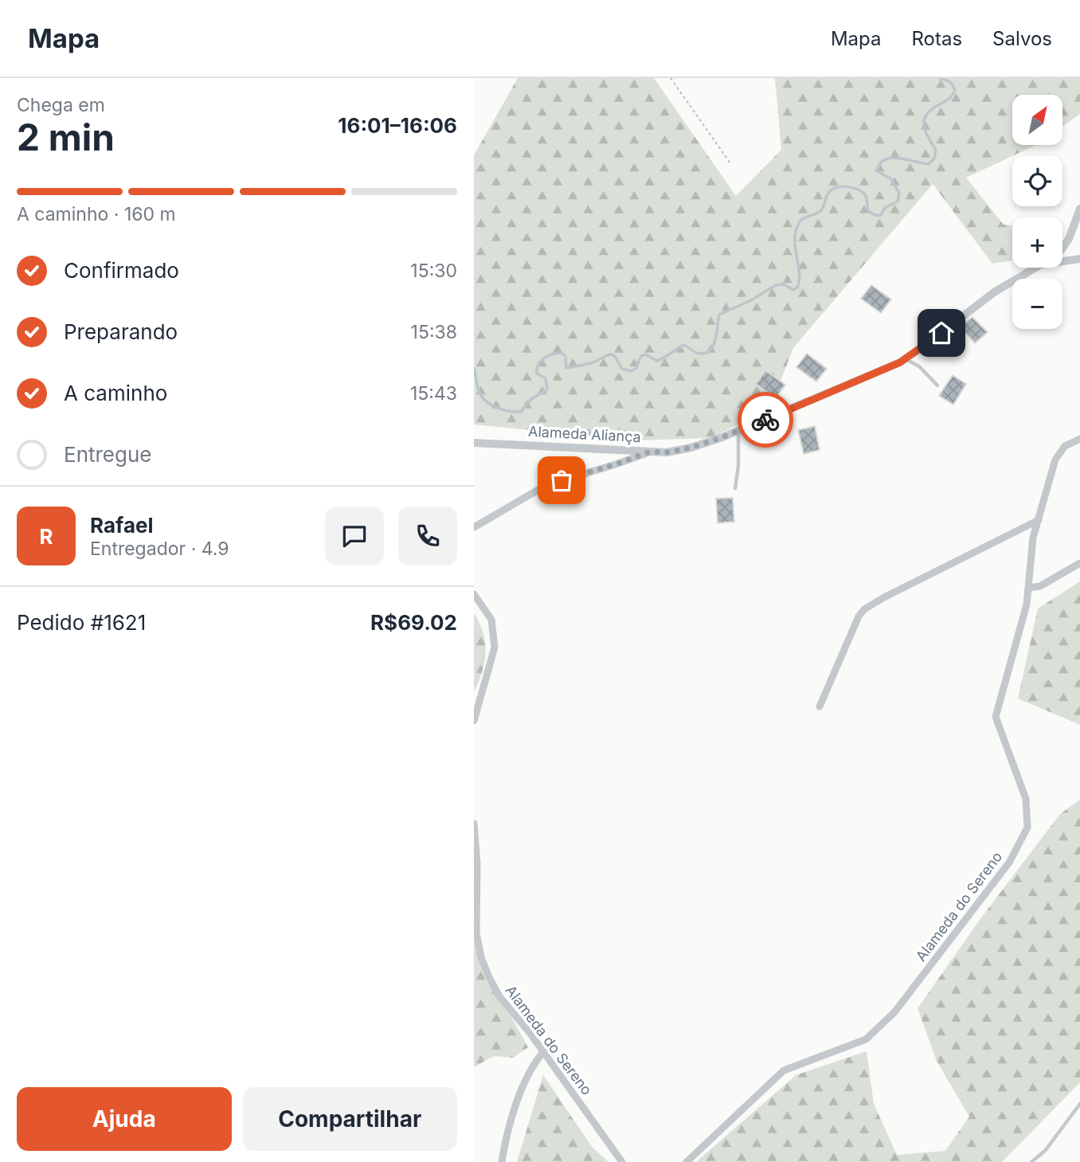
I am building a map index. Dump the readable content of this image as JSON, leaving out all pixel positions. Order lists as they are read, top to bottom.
{
  "streets": {
    "street": ["Alameda Aliança", "Alameda do Sereno"]
  },
  "north": "top right",
  "page": {
    "header": "Mapa",
    "nav": ["Mapa", "Rotas", "Salvos"],
    "heading": ["2 min", "Chega em", "16:01–16:06"],
    "panel": [
      "Rafael",
      "Entregador · 4.9",
      "Pedido #1621",
      "R$69.02"
    ],
    "map_buttons": ["+", "−"],
    "bar": "A caminho · 160 m",
    "list": [
      ["Confirmado", "15:30"],
      ["Preparando", "15:38"],
      ["A caminho", "15:43"],
      "Entregue"
    ],
    "round": "R",
    "buttons": ["Ajuda", "Compartilhar"]
  }
}
